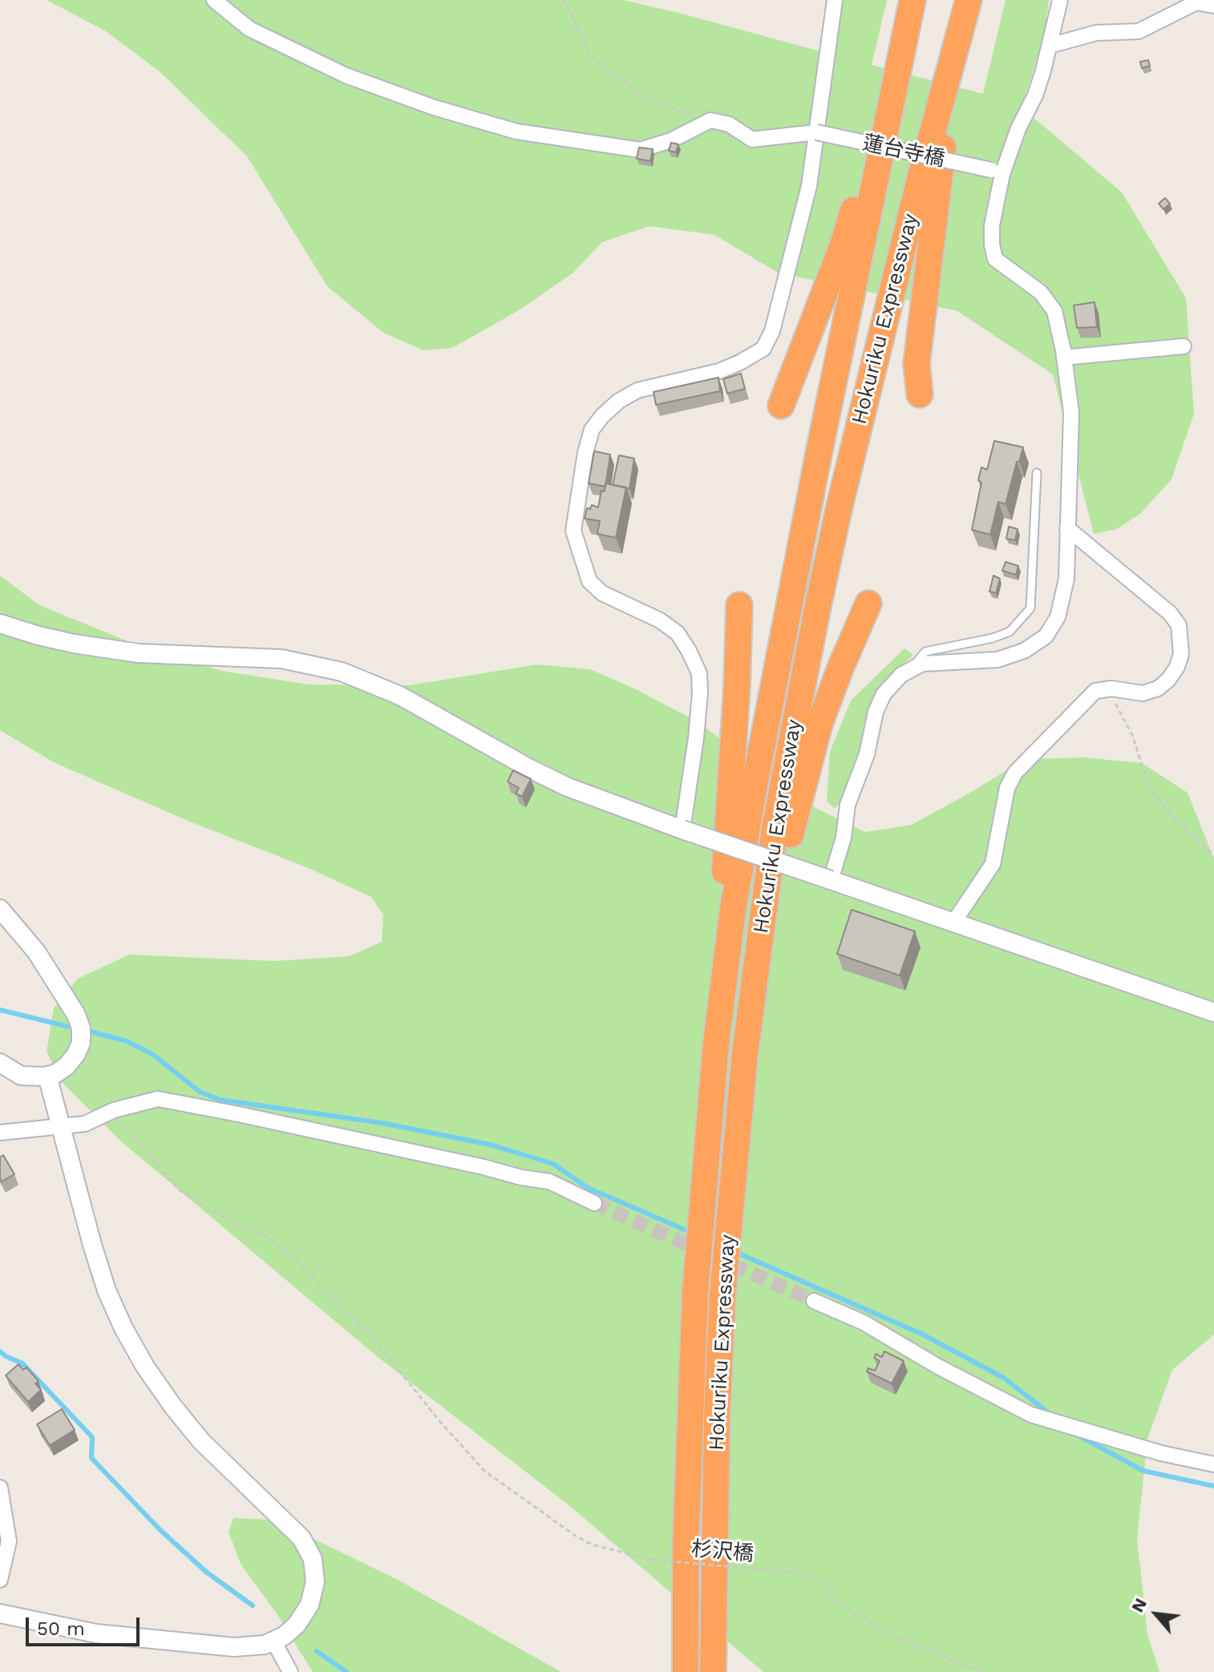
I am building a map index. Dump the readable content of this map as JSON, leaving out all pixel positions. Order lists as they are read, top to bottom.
{
  "streets": {
    "highway": ["Hokuriku Expressway"],
    "street": ["蓮台寺橋"],
    "path": ["杉沢橋"]
  },
  "scale_bar": "50 m",
  "north": "top left"
}
